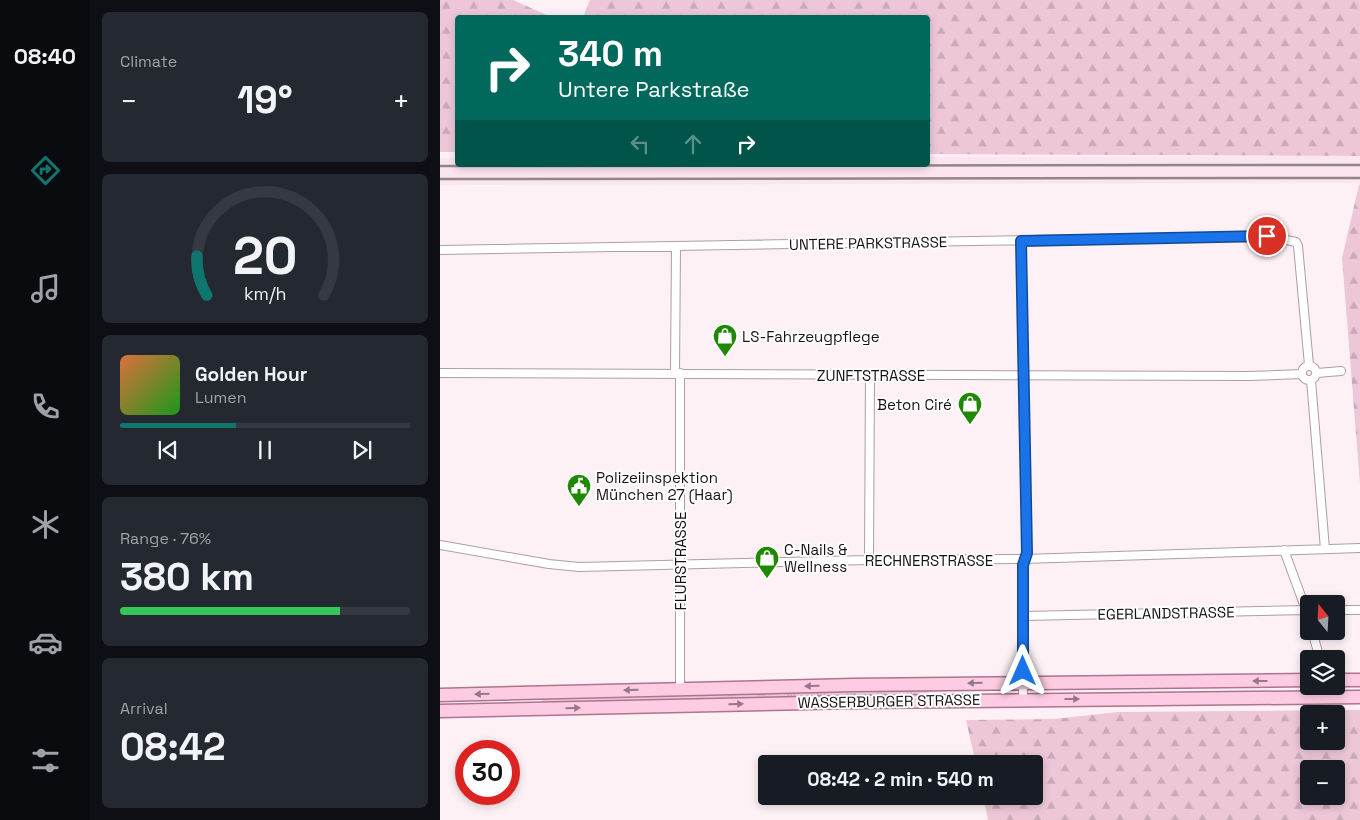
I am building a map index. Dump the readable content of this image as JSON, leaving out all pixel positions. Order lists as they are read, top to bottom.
{
  "streets": {
    "main road": ["WASSERBURGER STRASSE"],
    "street": [
      "UNTERE PARKSTRASSE",
      "ZUNFTSTRASSE",
      "RECHNERSTRASSE",
      "FLURSTRASSE",
      "EGERLANDSTRASSE"
    ]
  },
  "crossings": [
    ["UNTERE PARKSTRASSE", "ZUNFTSTRASSE"],
    ["UNTERE PARKSTRASSE", "FLURSTRASSE"],
    ["ZUNFTSTRASSE", "FLURSTRASSE"],
    ["RECHNERSTRASSE", "FLURSTRASSE"],
    ["FLURSTRASSE", "WASSERBURGER STRASSE"]
  ],
  "places": {
    "shop": ["LS-Fahrzeugpflege", "Beton Ciré", "C-Nails & Wellness"],
    "public building": ["Polizeiinspektion München 27 (Haar)"]
  },
  "north": "top",
  "page": {
    "tabs": "08:40",
    "tile": [
      "Climate",
      ["Range · 76%", "380 km"],
      ["Arrival", "08:42"]
    ],
    "turn": ["340 m", "Untere Parkstraße"],
    "heat": ["−", "19°", "+"],
    "song": ["Golden Hour", "Lumen"],
    "map_buttons": ["+", "−"],
    "limit": "30",
    "trip": "08:42 · 2 min · 540 m",
    "gauge": ["20", "km/h"]
  }
}
